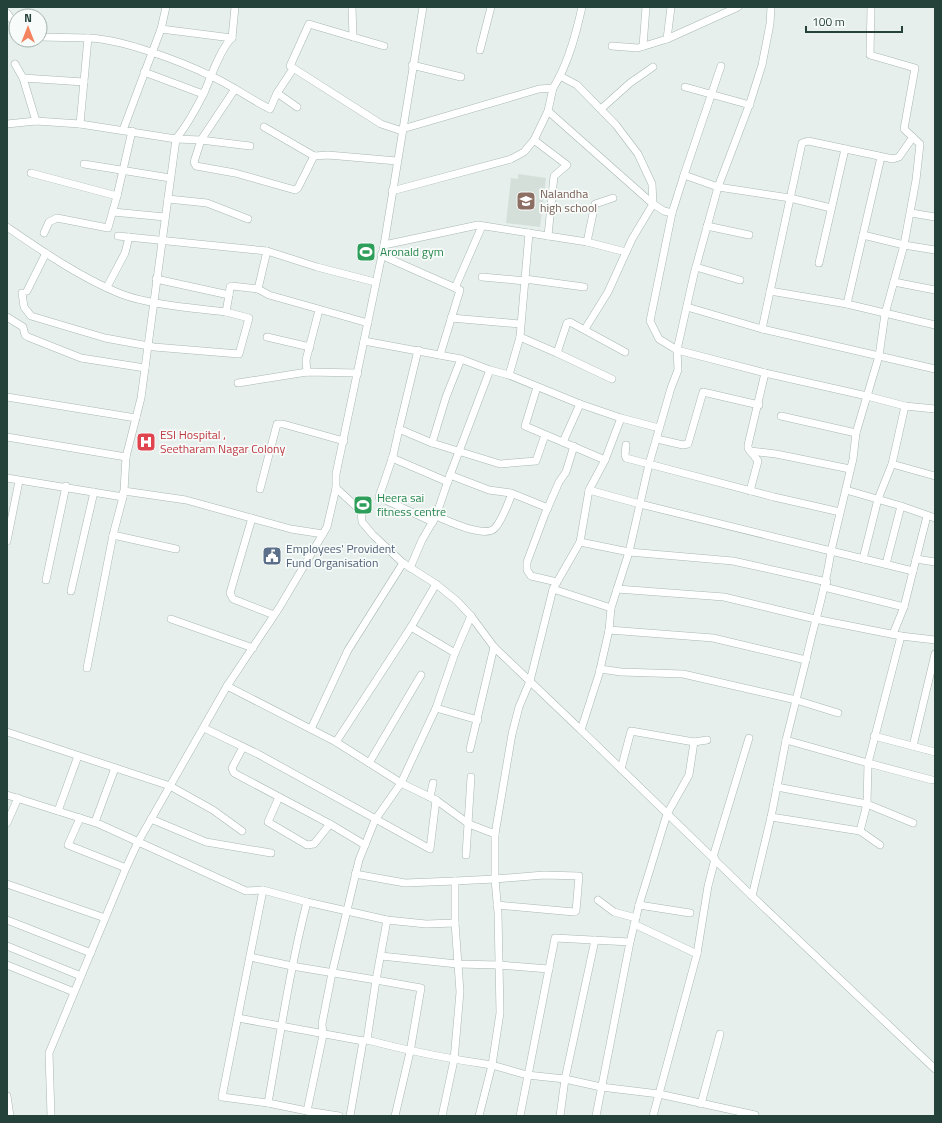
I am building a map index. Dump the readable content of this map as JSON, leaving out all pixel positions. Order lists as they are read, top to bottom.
{
  "places": {
    "school or university": ["Nalandha high school"],
    "sports": ["Aronald gym", "Heera sai fitness centre"],
    "hospital": ["ESI Hospital , Seetharam Nagar Colony"],
    "public building": ["Employees' Provident Fund Organisation"]
  },
  "scale_bar": "100 m",
  "north": "top"
}
